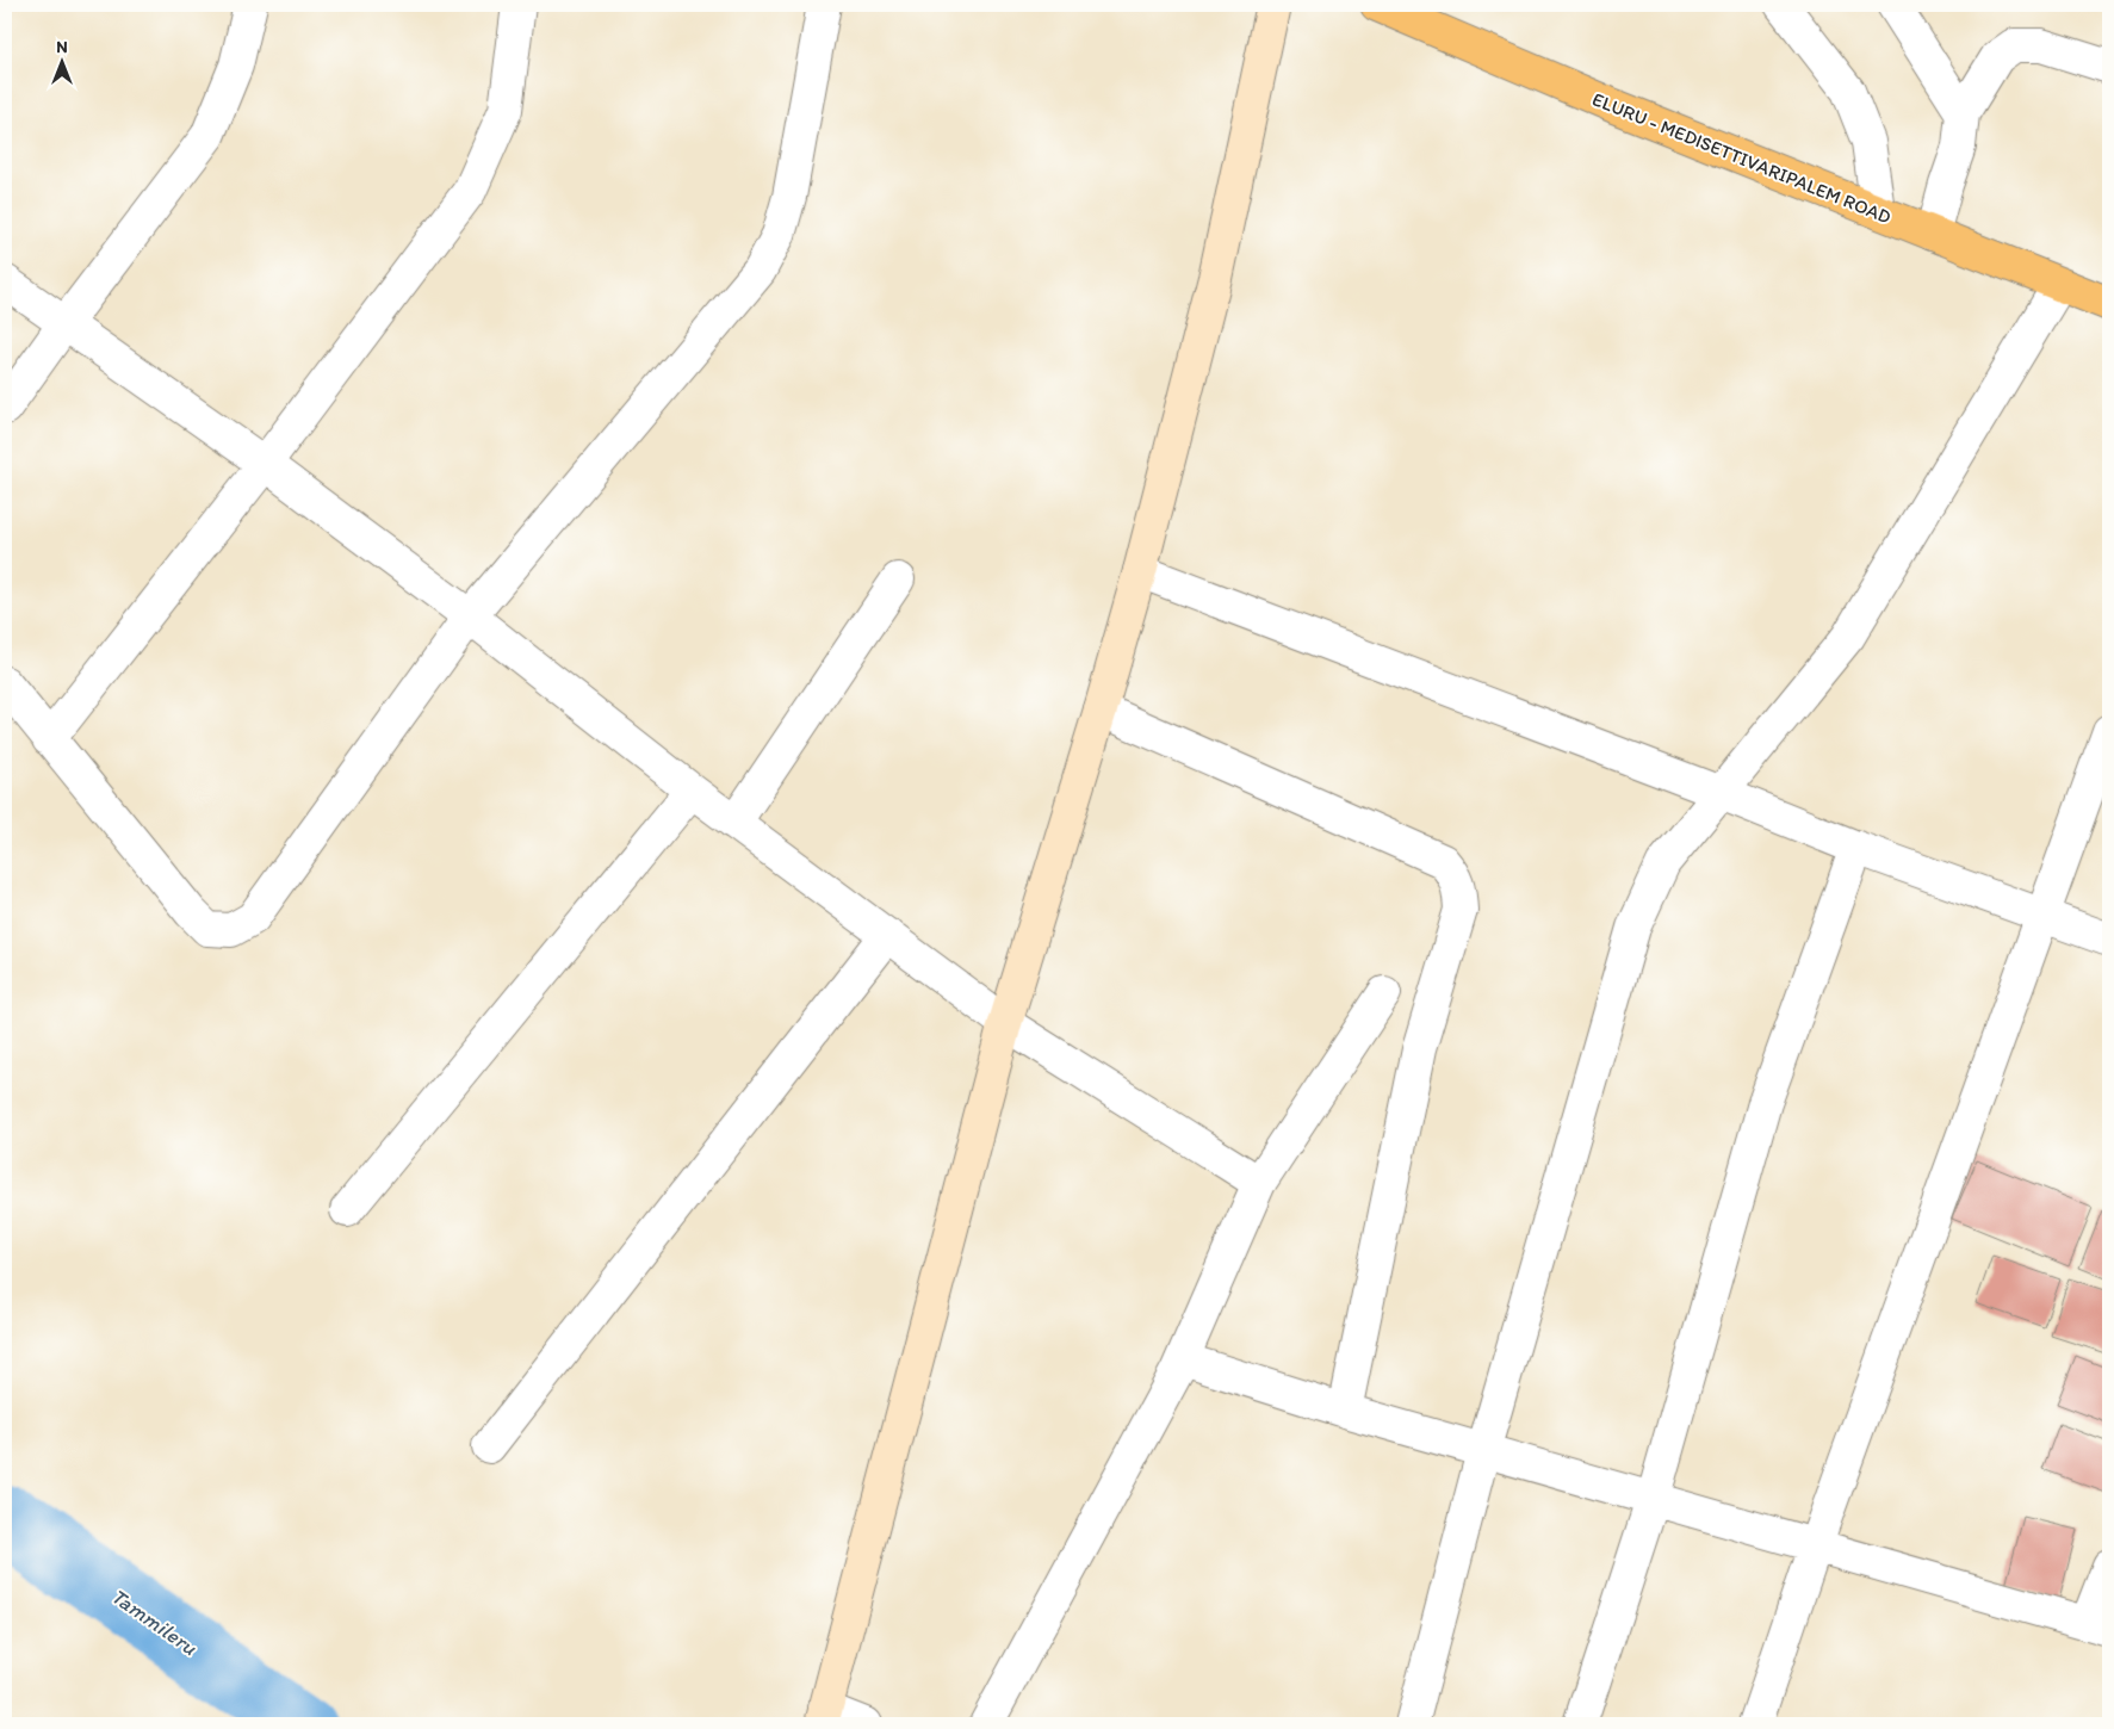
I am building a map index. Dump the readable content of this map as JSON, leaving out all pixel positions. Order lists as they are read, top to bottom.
{
  "streets": {
    "main road": ["ELURU - MEDISETTIVARIPALEM ROAD"]
  },
  "water": ["Tammileru"],
  "north": "top"
}
